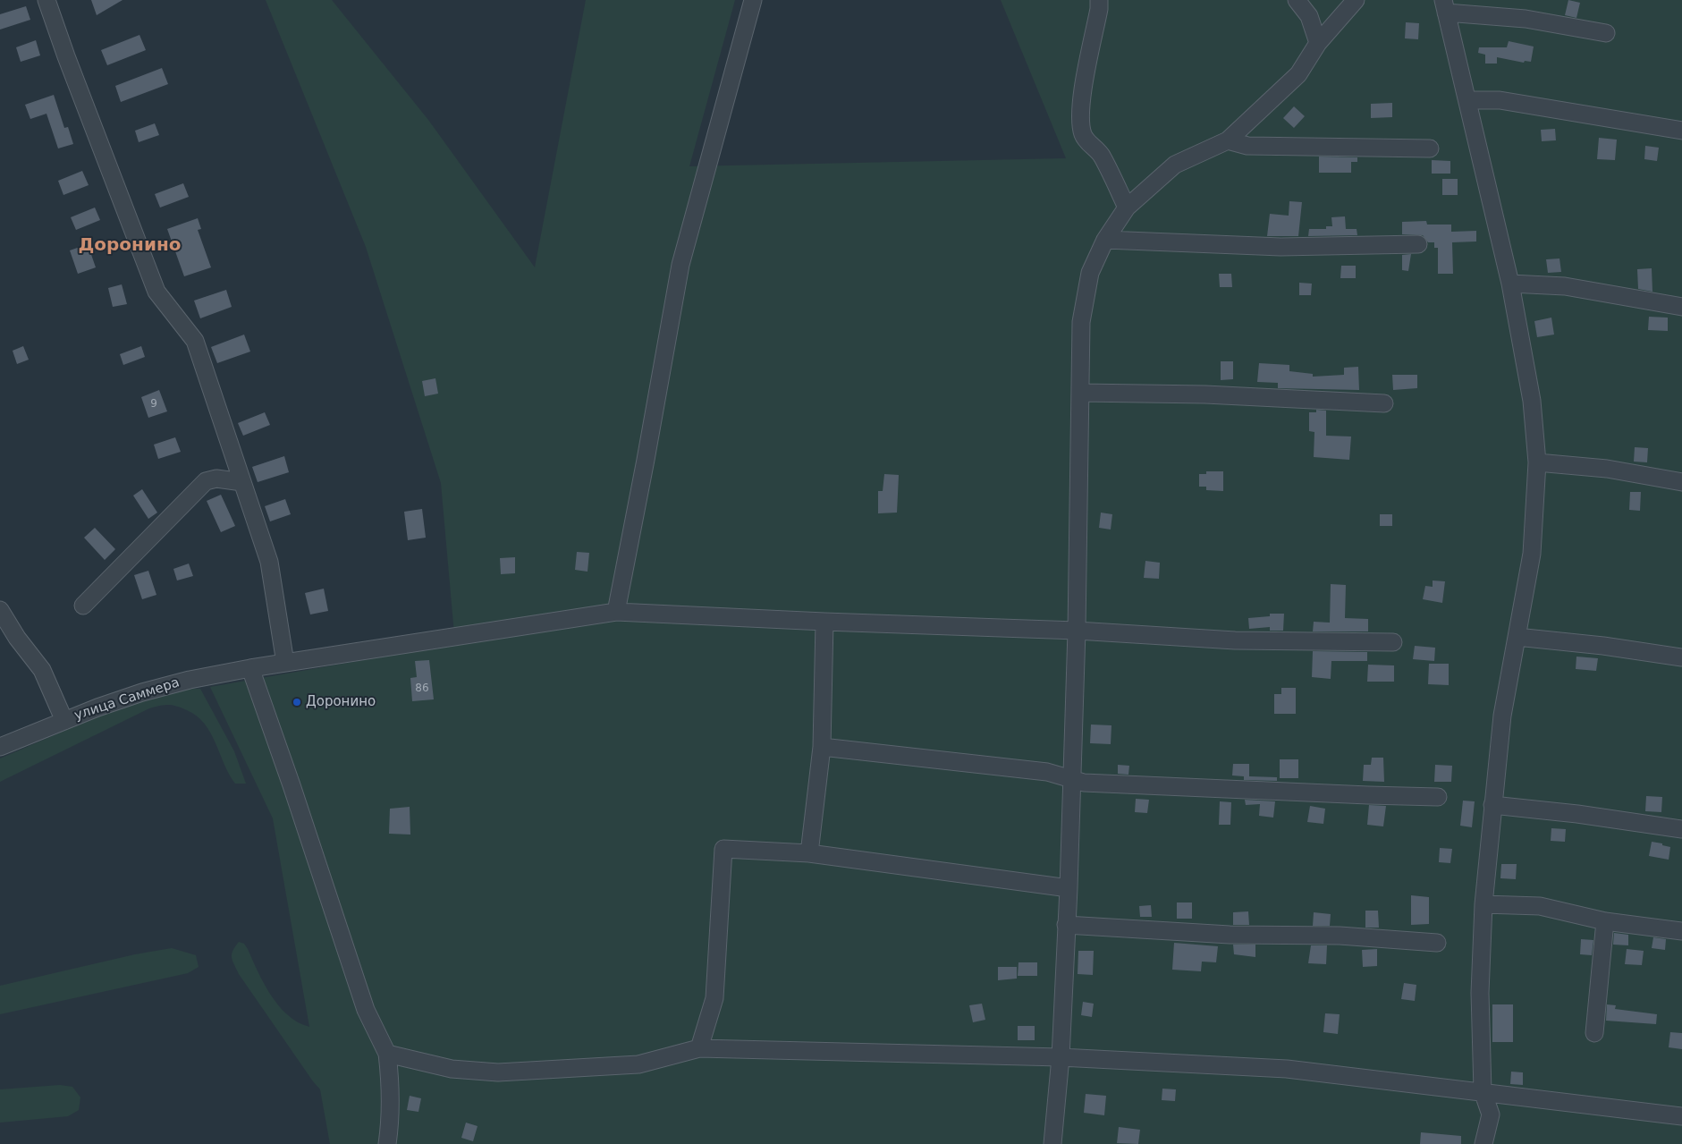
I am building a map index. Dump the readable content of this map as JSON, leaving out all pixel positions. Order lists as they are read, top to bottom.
{
  "streets": {
    "street": ["улица Саммера"]
  },
  "districts": ["Доронино"],
  "places": ["Доронино"],
  "house_numbers": ["9", "86"]
}
